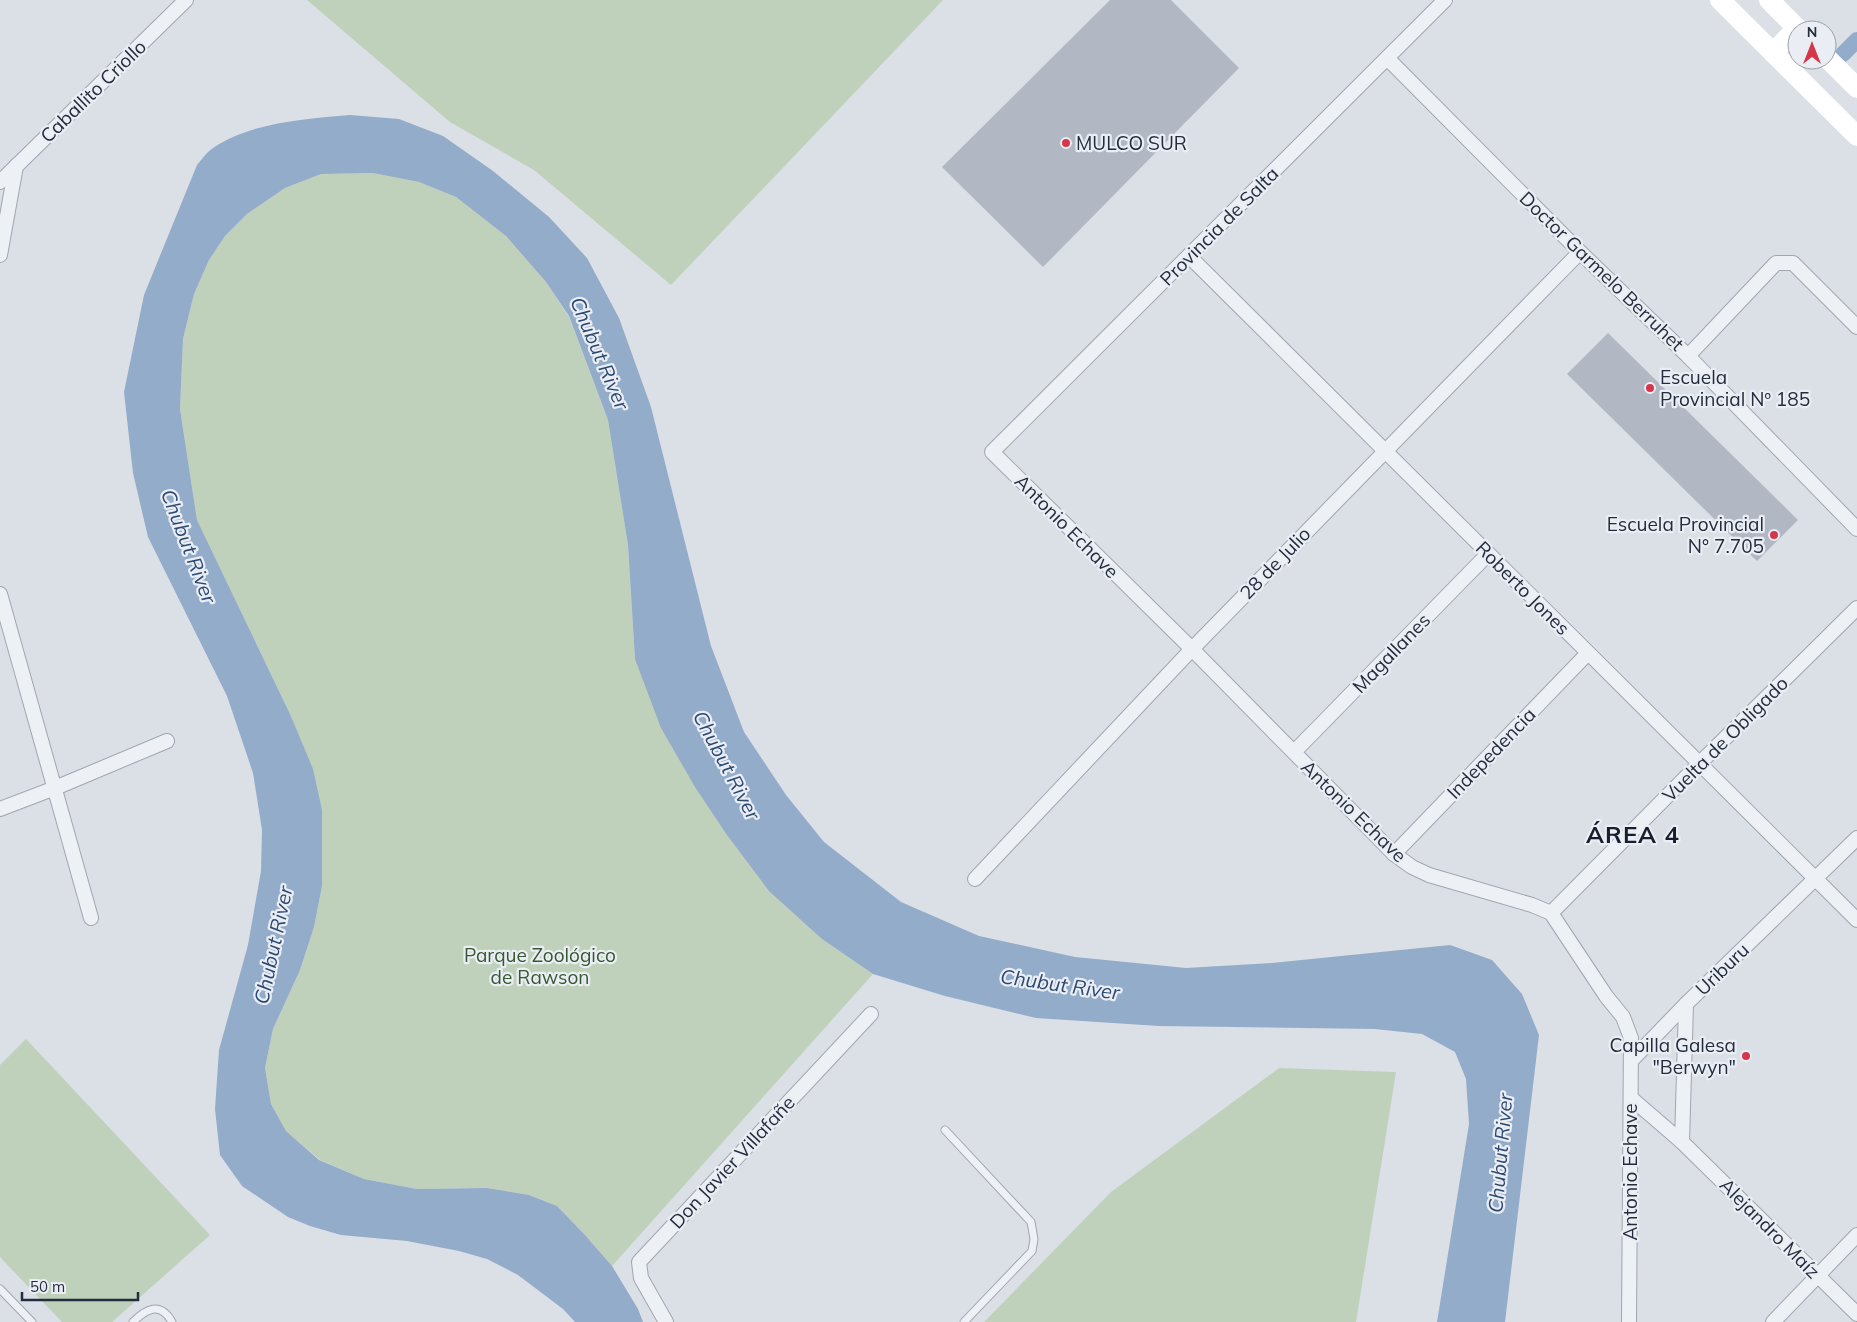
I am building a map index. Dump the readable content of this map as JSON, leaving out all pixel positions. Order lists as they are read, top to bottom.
{
  "streets": {
    "street": [
      "Caballito Criollo",
      "Provincia de Salta",
      "Doctor Garmelo Berruhet",
      "Antonio Echave",
      "28 de Julio",
      "Roberto Jones",
      "Magallanes",
      "Vuelta de Obligado",
      "Indepedencia",
      "Uriburu",
      "Don Javier Villafañe",
      "Alejandro Maíz"
    ]
  },
  "crossings": [
    ["Provincia de Salta", "Doctor Garmelo Berruhet"],
    ["Provincia de Salta", "Antonio Echave"],
    ["Provincia de Salta", "Roberto Jones"],
    ["Doctor Garmelo Berruhet", "28 de Julio"],
    ["Antonio Echave", "28 de Julio"],
    ["Antonio Echave", "Magallanes"],
    ["Antonio Echave", "Vuelta de Obligado"],
    ["Antonio Echave", "Indepedencia"],
    ["Antonio Echave", "Alejandro Maíz"],
    ["28 de Julio", "Roberto Jones"],
    ["Roberto Jones", "Magallanes"],
    ["Roberto Jones", "Vuelta de Obligado"],
    ["Roberto Jones", "Indepedencia"],
    ["Roberto Jones", "Uriburu"],
    ["Uriburu", "Alejandro Maíz"]
  ],
  "districts": ["ÁREA 4"],
  "water": ["Chubut River"],
  "parks": ["Parque Zoológico de Rawson"],
  "places": [
    "MULCO SUR",
    "Escuela Provincial Nº 185",
    "Escuela Provincial N° 7.705",
    "Capilla Galesa \"Berwyn\""
  ],
  "scale_bar": "50 m",
  "north": "top"
}
